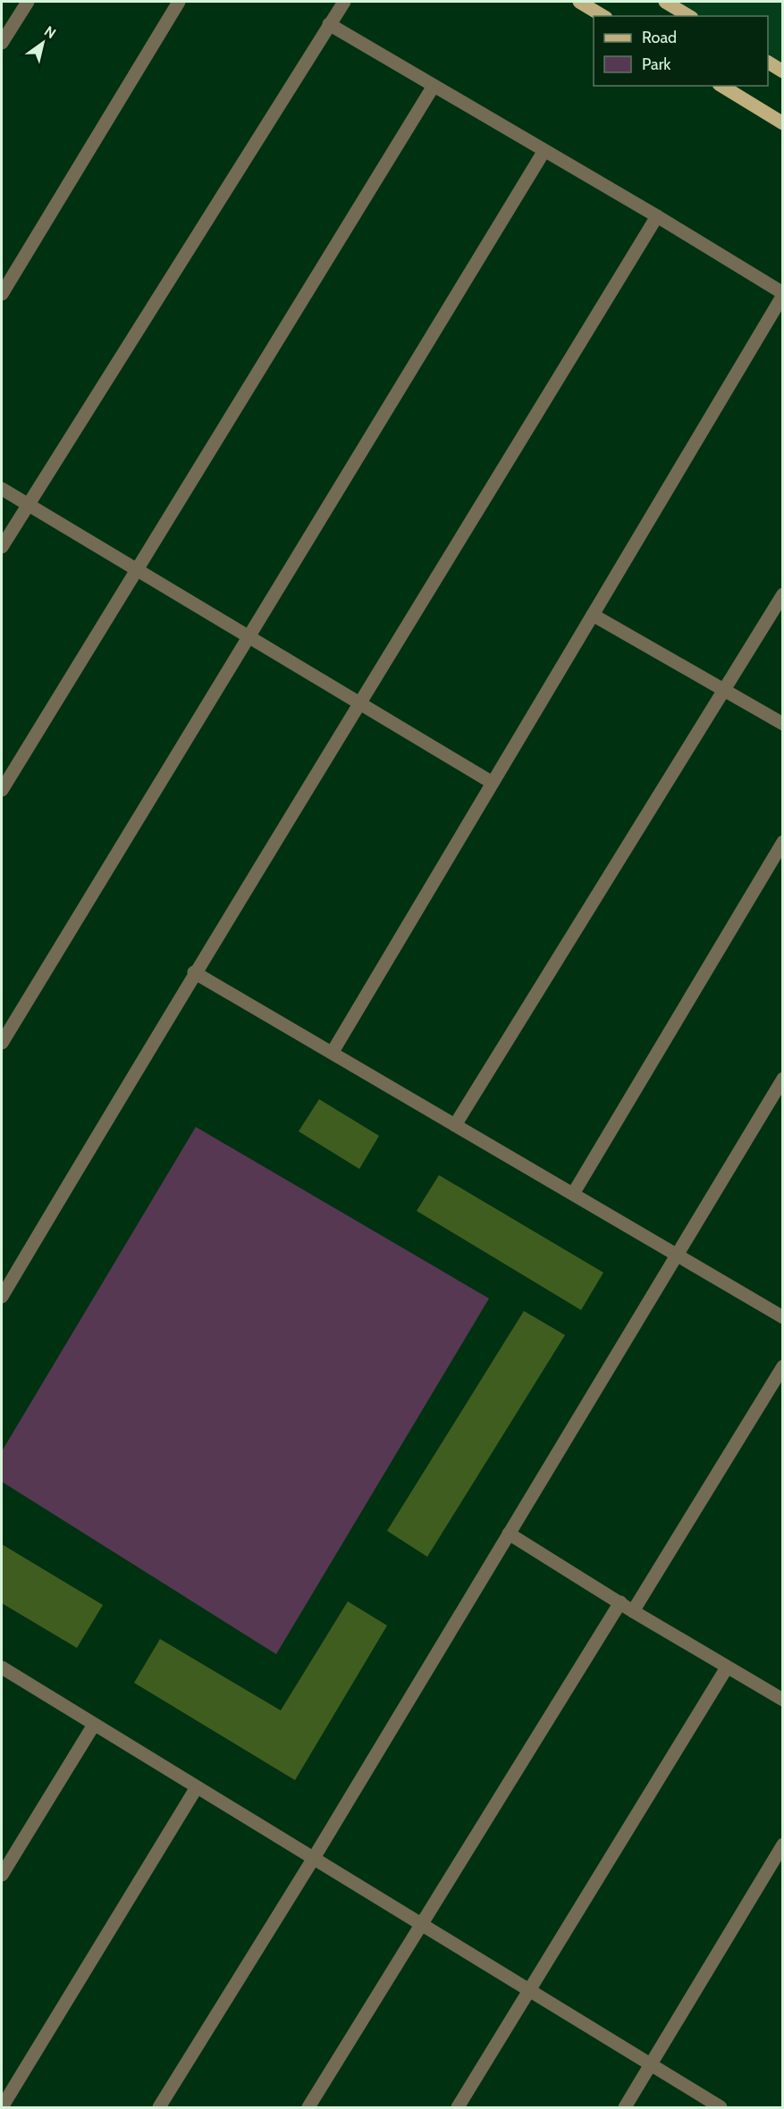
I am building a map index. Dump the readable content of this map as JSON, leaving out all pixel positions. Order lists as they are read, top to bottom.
{
  "legend": ["Road", "Park"],
  "north": "top right"
}
